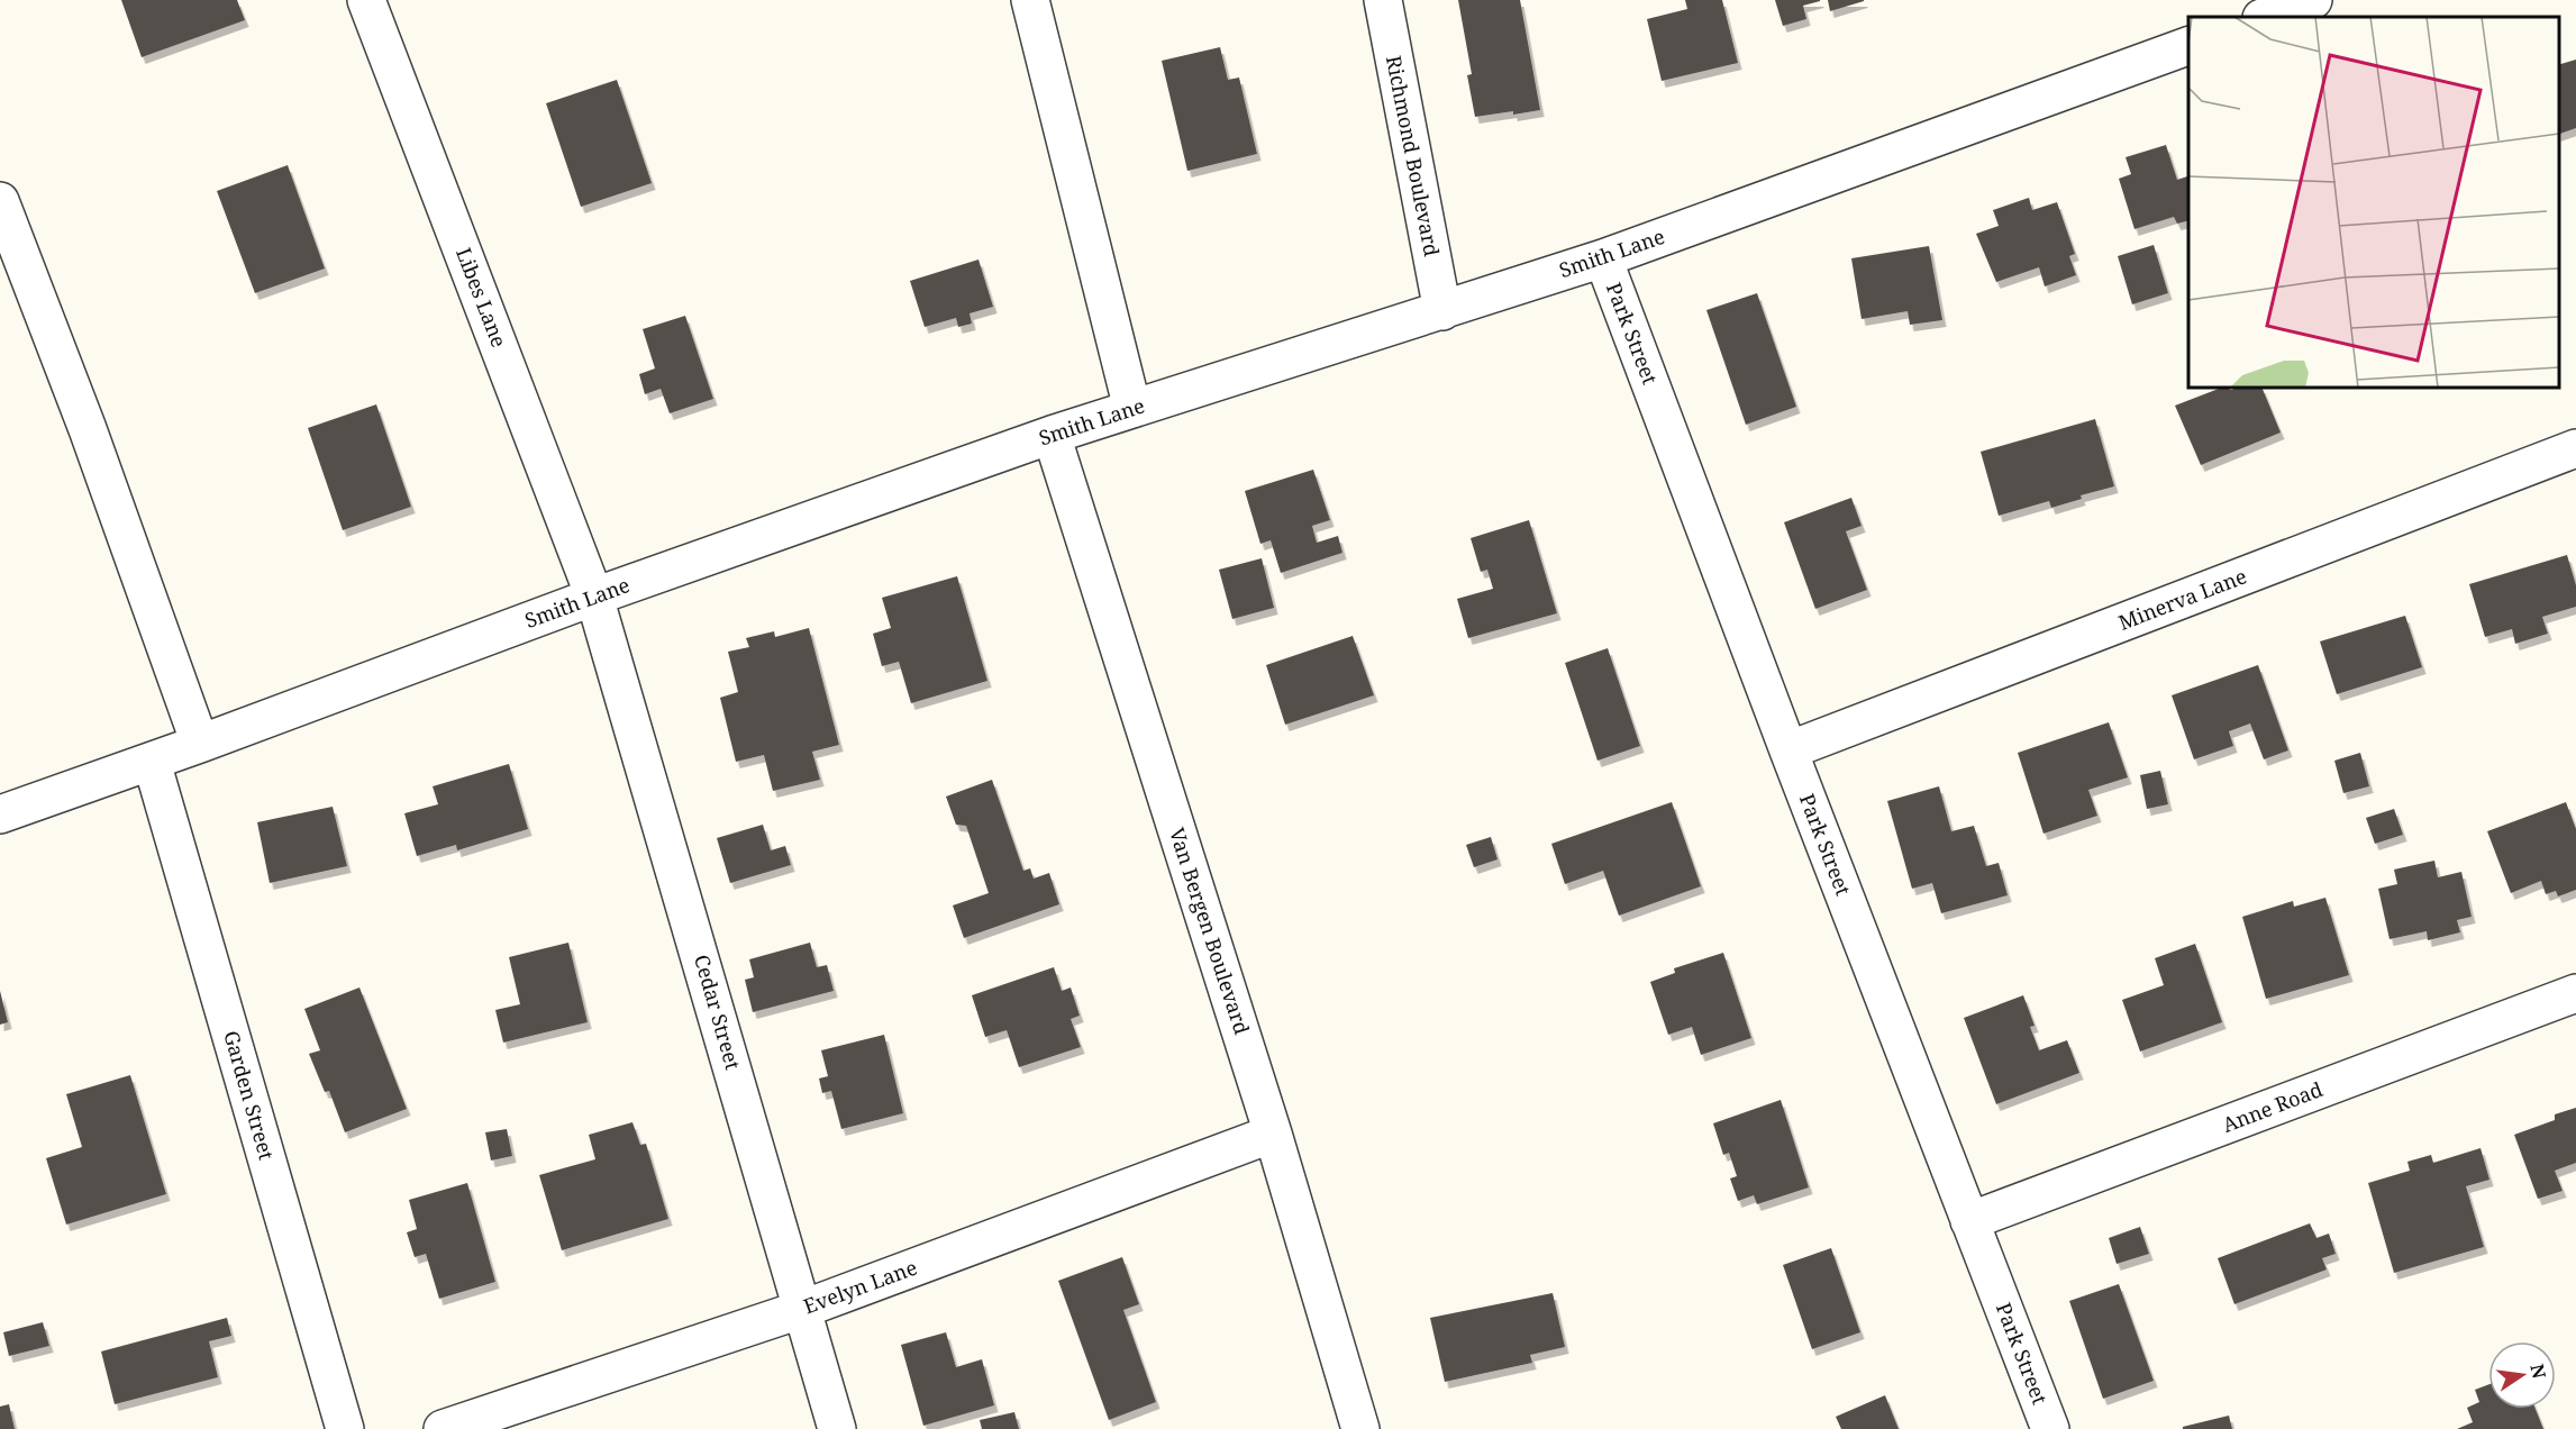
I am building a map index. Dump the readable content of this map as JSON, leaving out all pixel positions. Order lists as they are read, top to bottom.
{
  "streets": {
    "street": [
      "Richmond Boulevard",
      "Smith Lane",
      "Libes Lane",
      "Park Street",
      "Minerva Lane",
      "Van Bergen Boulevard",
      "Cedar Street",
      "Garden Street",
      "Anne Road",
      "Evelyn Lane"
    ]
  },
  "crossings": [
    ["Richmond Boulevard", "Smith Lane"],
    ["Smith Lane", "Libes Lane"],
    ["Smith Lane", "Park Street"],
    ["Smith Lane", "Van Bergen Boulevard"],
    ["Smith Lane", "Cedar Street"],
    ["Smith Lane", "Garden Street"],
    ["Libes Lane", "Cedar Street"],
    ["Park Street", "Minerva Lane"],
    ["Park Street", "Anne Road"],
    ["Van Bergen Boulevard", "Evelyn Lane"],
    ["Cedar Street", "Evelyn Lane"]
  ],
  "north": "right"
}
